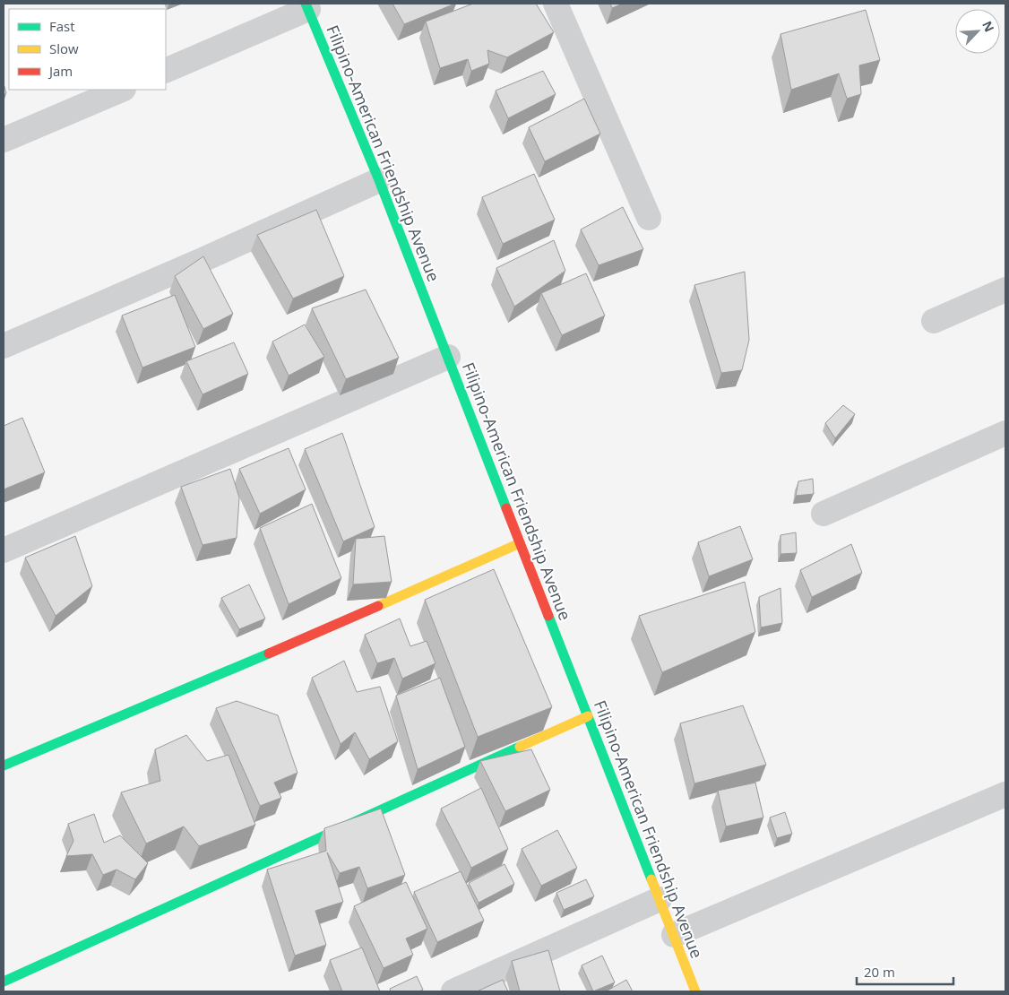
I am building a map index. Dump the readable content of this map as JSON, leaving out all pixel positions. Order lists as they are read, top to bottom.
{
  "streets": {
    "street": ["Filipino-American Friendship Avenue"]
  },
  "legend": ["Fast", "Slow", "Jam"],
  "scale_bar": "20 m",
  "north": "top right"
}
